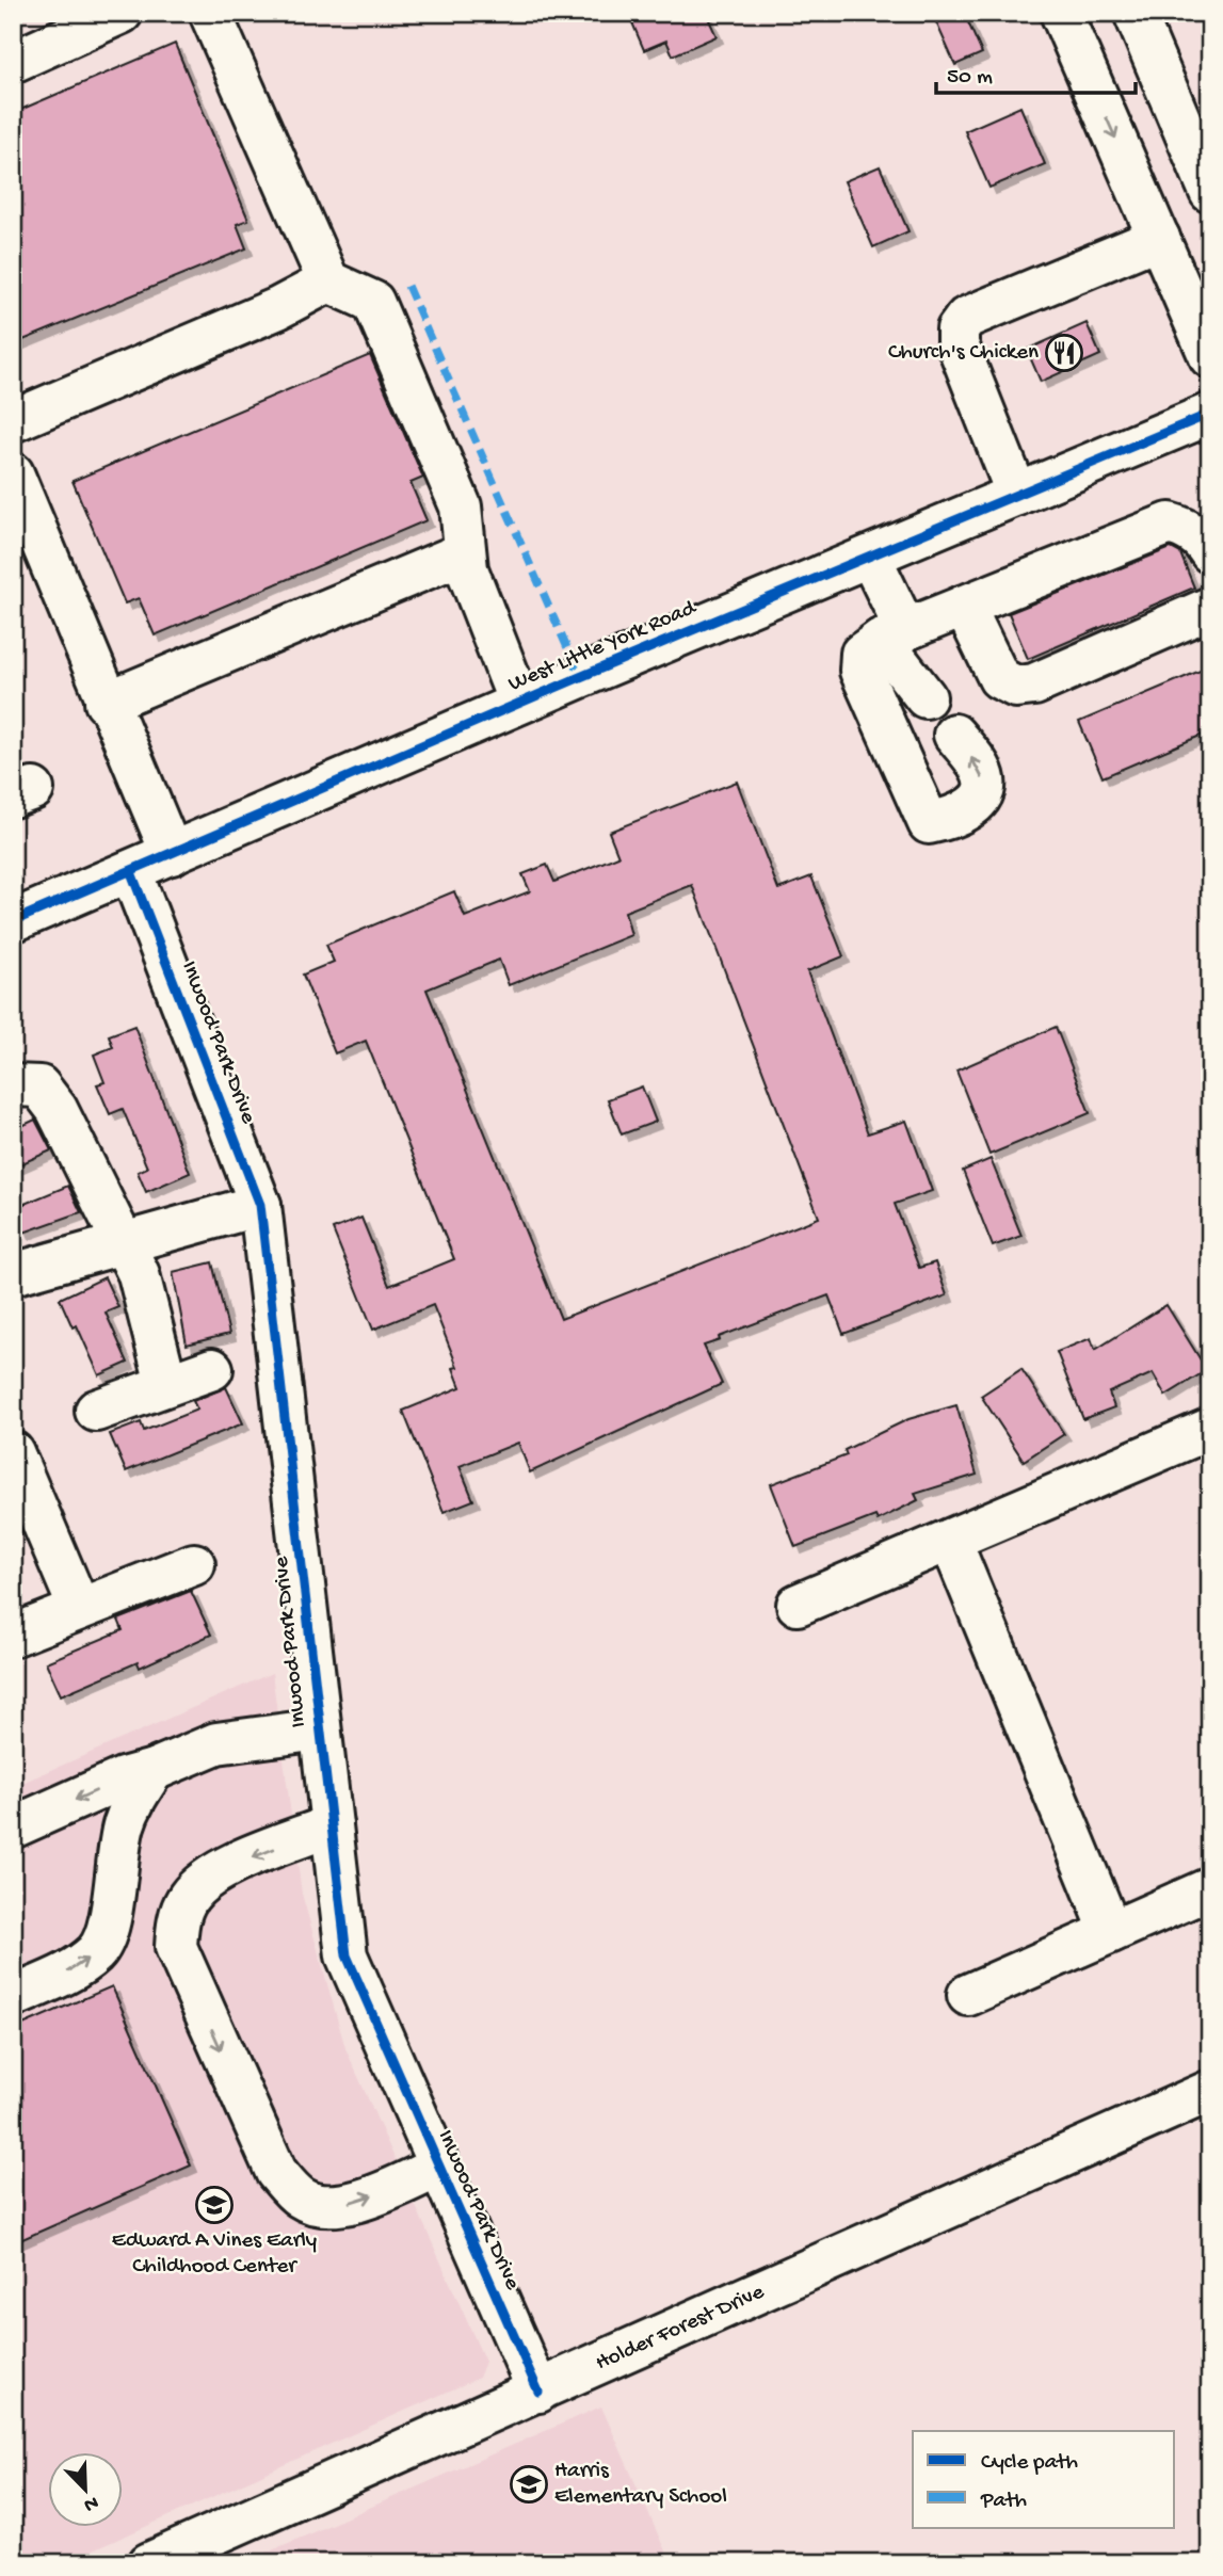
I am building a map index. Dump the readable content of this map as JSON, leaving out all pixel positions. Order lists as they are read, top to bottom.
{
  "streets": {
    "street": ["West Little York Road", "Inwood Park Drive", "Holder Forest Drive"]
  },
  "crossings": [
    ["West Little York Road", "Inwood Park Drive"],
    ["Inwood Park Drive", "Holder Forest Drive"]
  ],
  "places": {
    "restaurant": ["Church's Chicken"],
    "school or university": ["Edward A Vines Early Childhood Center", "Harris Elementary School"]
  },
  "legend": ["Cycle path", "Path"],
  "scale_bar": "50 m",
  "north": "bottom right"
}
